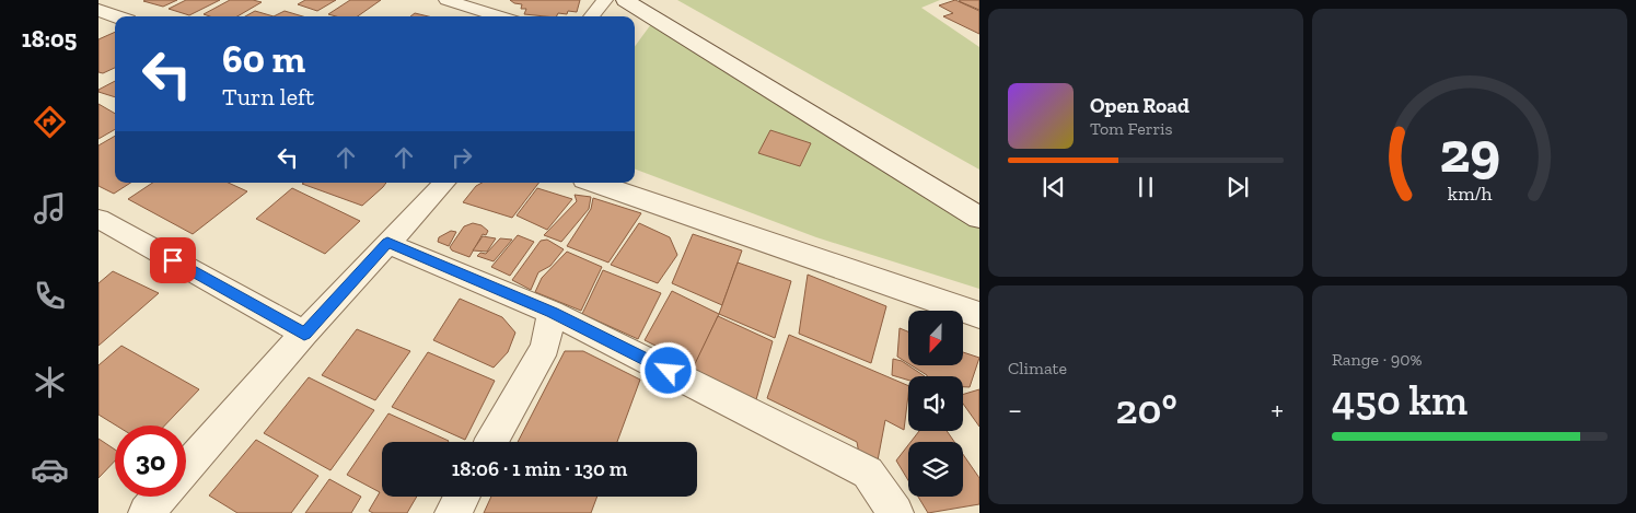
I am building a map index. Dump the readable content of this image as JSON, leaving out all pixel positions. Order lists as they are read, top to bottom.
{
  "north": "bottom",
  "page": {
    "tabs": "18:05",
    "turn": ["60 m", "Turn left"],
    "song": ["Open Road", "Tom Ferris"],
    "tile": [
      "Climate",
      ["Range · 90%", "450 km"]
    ],
    "heat": ["−", "20°", "+"],
    "limit": "30",
    "trip": "18:06 · 1 min · 130 m",
    "gauge": ["29", "km/h"]
  }
}
